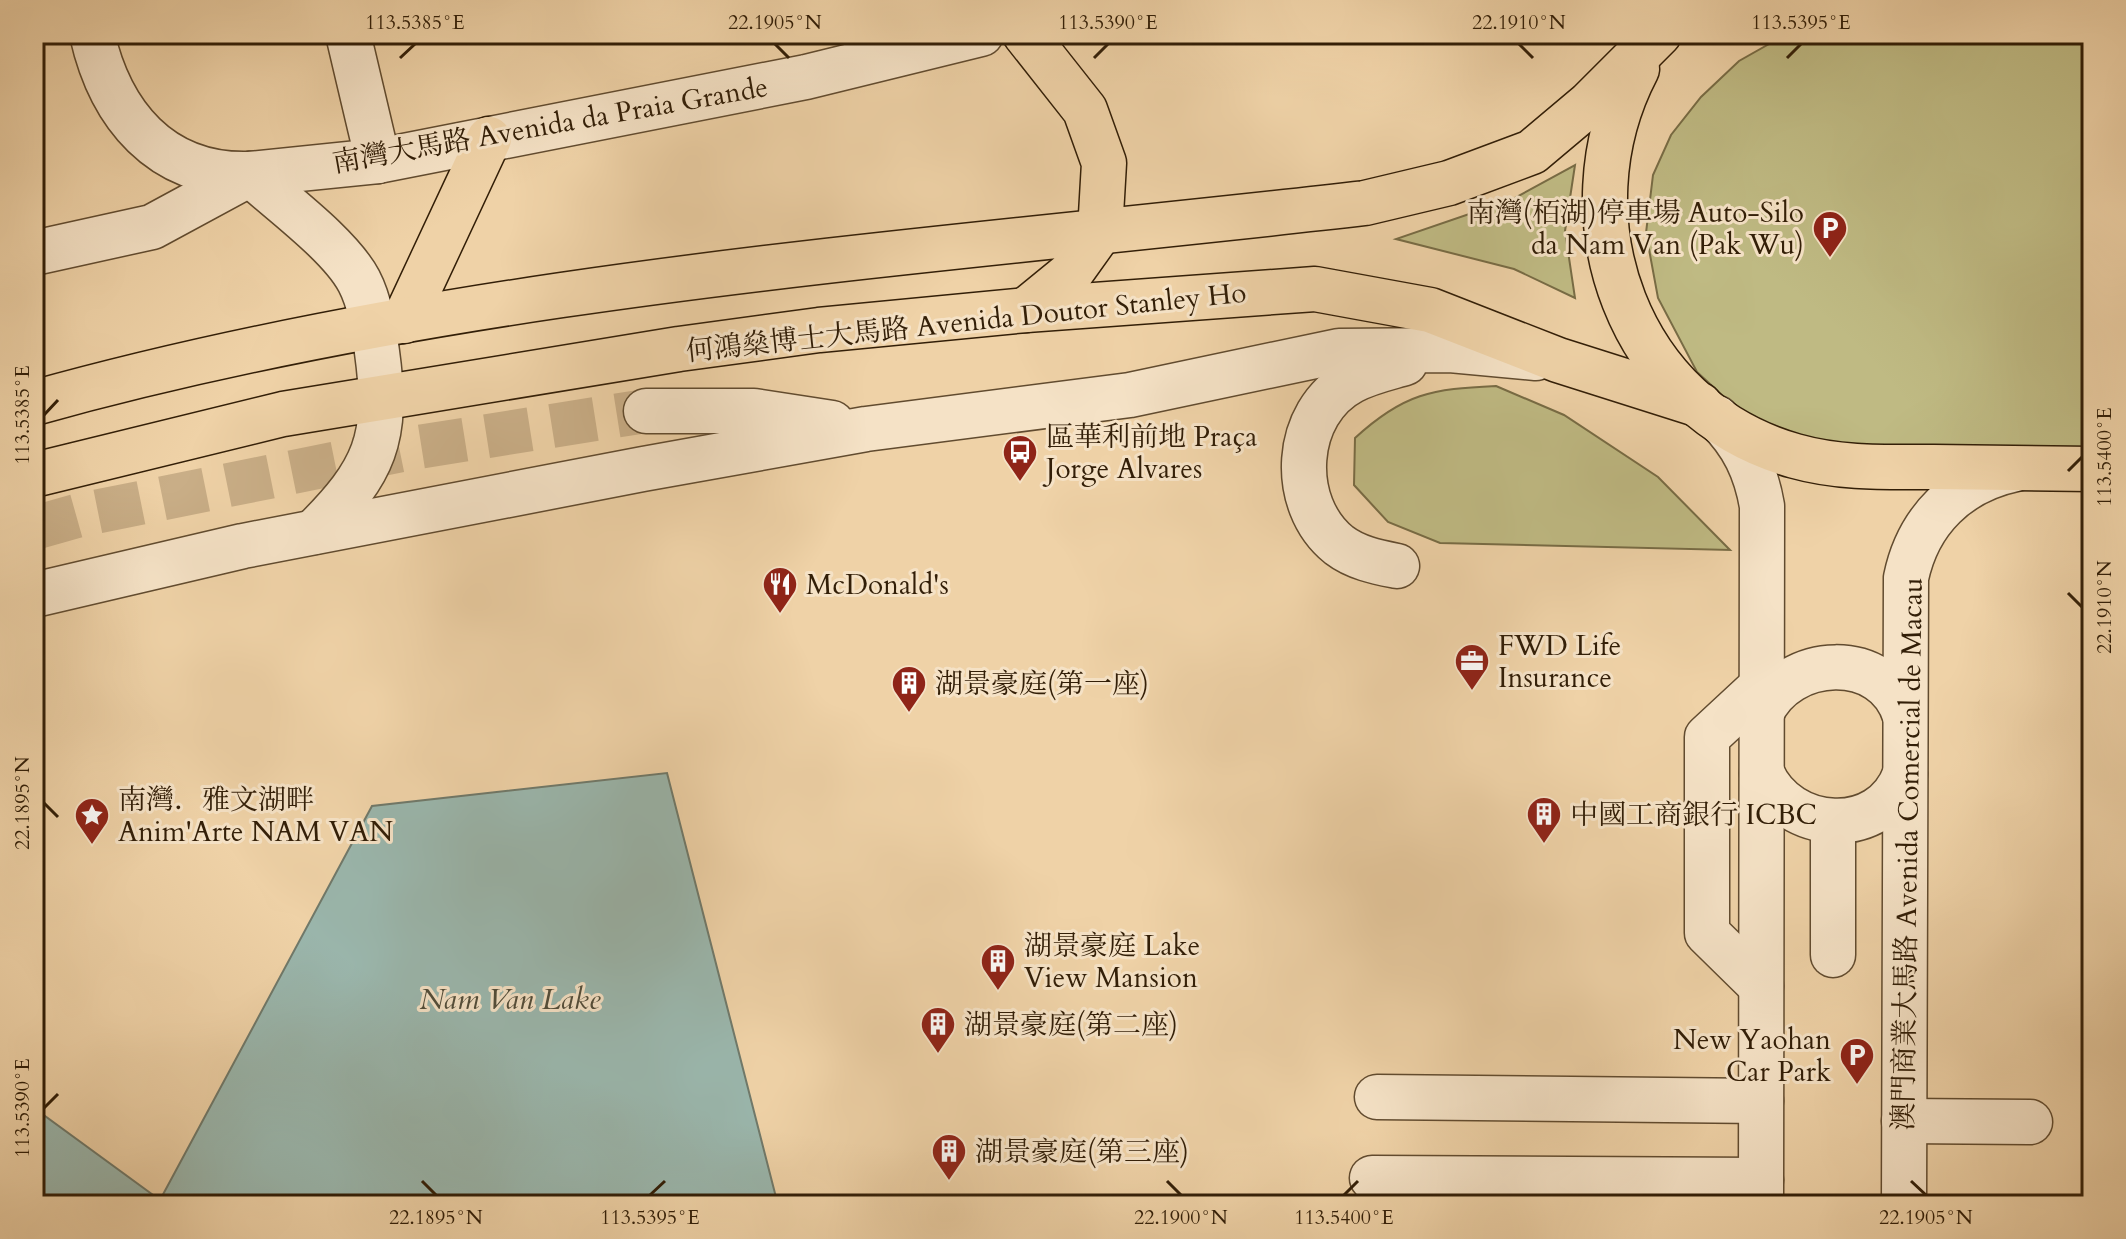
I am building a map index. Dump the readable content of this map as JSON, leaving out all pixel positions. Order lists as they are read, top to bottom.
{
  "streets": {
    "main road": ["何鴻燊博士大馬路 Avenida Doutor Stanley Ho"],
    "street": ["南灣大馬路 Avenida da Praia Grande", "澳門商業大馬路 Avenida Comercial de Macau"]
  },
  "water": ["Nam Van Lake"],
  "places": {
    "parking": ["南灣(栢湖)停車場 Auto-Silo da Nam Van (Pak Wu)", "New Yaohan Car Park"],
    "bus stop": ["區華利前地 Praça Jorge Alvares"],
    "restaurant": ["McDonald's"],
    "office": ["FWD Life Insurance"],
    "building": [
      "湖景豪庭(第一座)",
      "中國工商銀行 ICBC",
      "湖景豪庭 Lake View Mansion",
      "湖景豪庭(第二座)",
      "湖景豪庭(第三座)"
    ],
    "place": ["南灣．雅文湖畔 Anim'Arte NAM VAN"]
  },
  "coordinates": [
    "113.5385°E",
    "22.1905°N",
    "113.5390°E",
    "22.1910°N",
    "113.5395°E",
    "113.5400°E",
    "22.1895°N",
    "22.1900°N"
  ]
}
